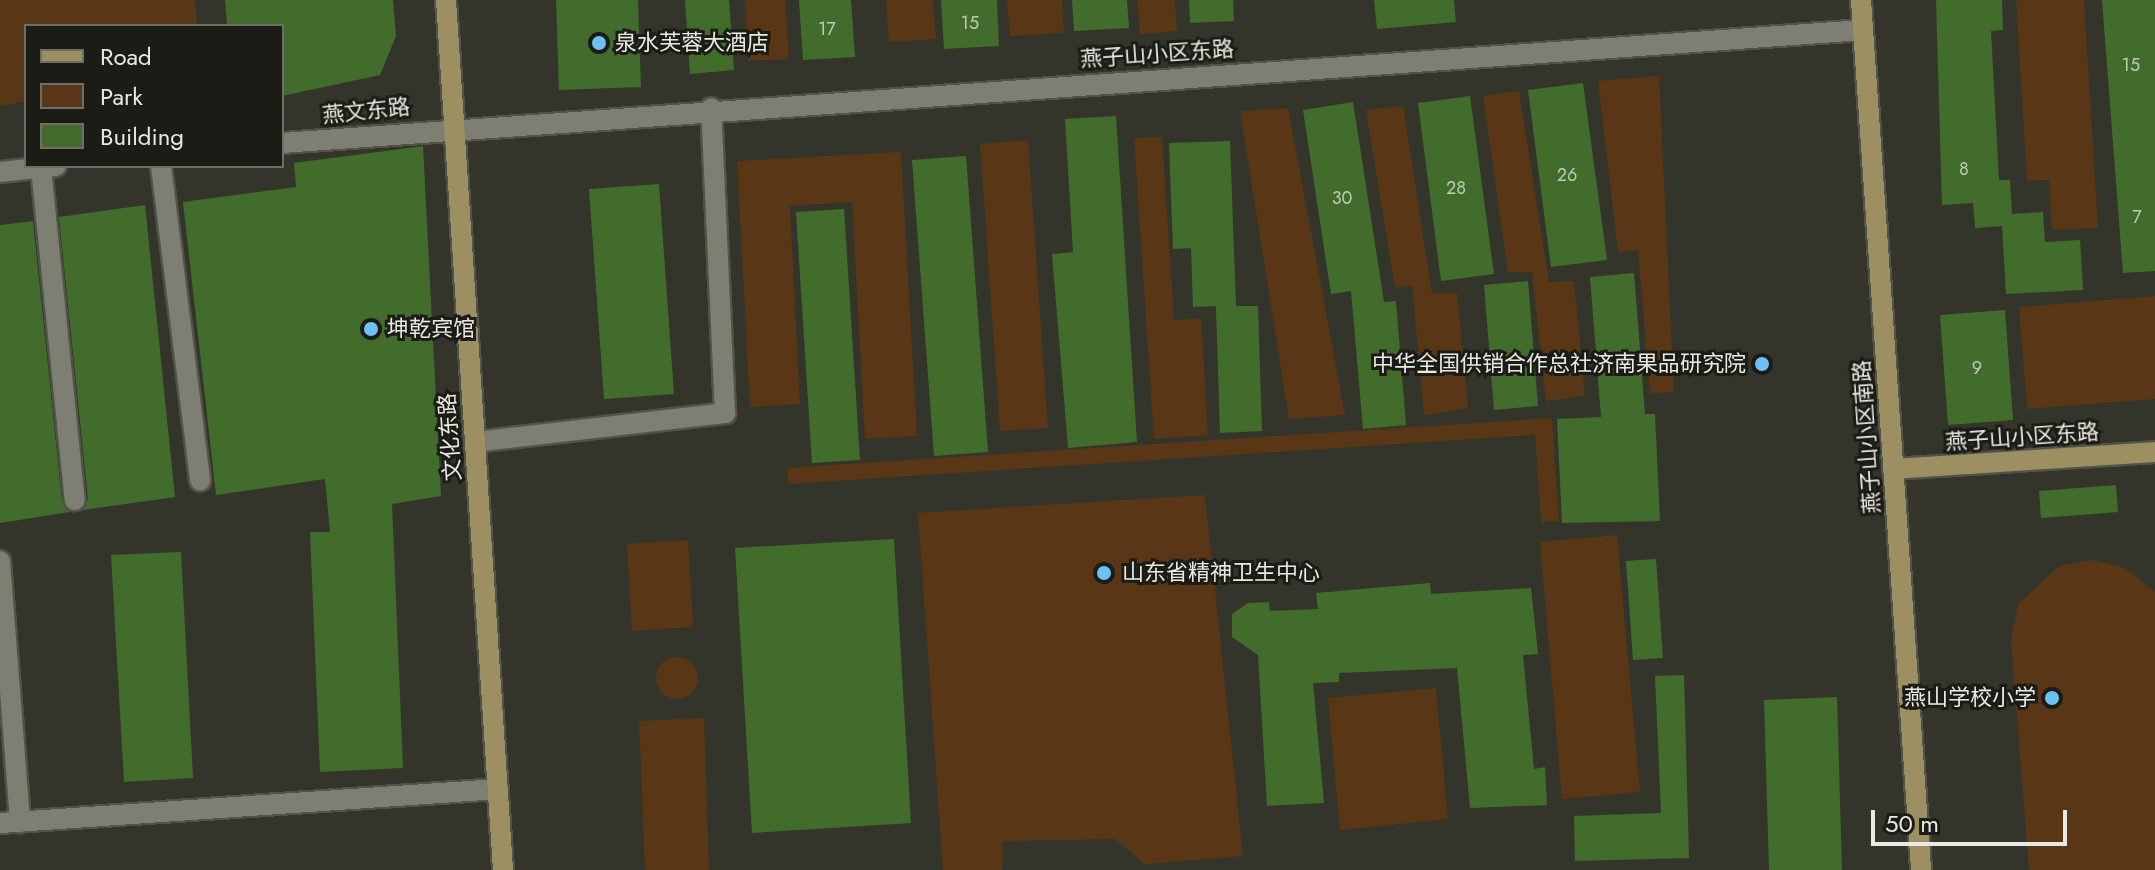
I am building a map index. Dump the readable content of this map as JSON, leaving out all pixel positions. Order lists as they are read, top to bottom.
{
  "streets": {
    "street": [
      "燕子山小区东路",
      "燕文东路",
      "文化东路",
      "燕子山小区南路"
    ]
  },
  "crossings": [
    ["燕子山小区东路", "燕文东路"],
    ["燕子山小区东路", "文化东路"],
    ["燕子山小区东路", "燕子山小区南路"],
    ["燕文东路", "文化东路"]
  ],
  "places": [
    "泉水芙蓉大酒店",
    "坤乾宾馆",
    "中华全国供销合作总社济南果品研究院",
    "山东省精神卫生中心",
    "燕山学校小学"
  ],
  "house_numbers": [
    "15",
    "17",
    "15",
    "8",
    "26",
    "28",
    "30",
    "7",
    "9"
  ],
  "legend": ["Road", "Park", "Building"],
  "scale_bar": "50 m"
}
